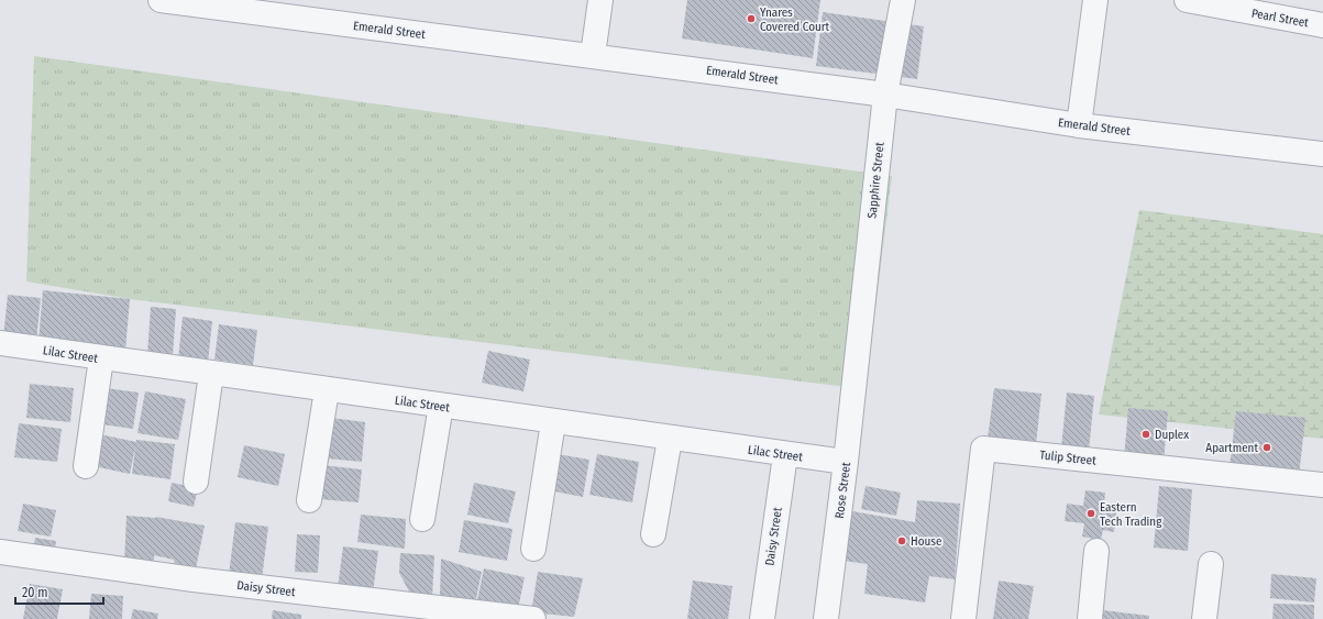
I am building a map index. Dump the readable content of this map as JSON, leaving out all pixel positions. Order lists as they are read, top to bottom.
{
  "streets": {
    "street": [
      "Pearl Street",
      "Emerald Street",
      "Sapphire Street",
      "Lilac Street",
      "Tulip Street",
      "Rose Street",
      "Daisy Street"
    ]
  },
  "crossings": [
    ["Emerald Street", "Sapphire Street"],
    ["Sapphire Street", "Rose Street"],
    ["Lilac Street", "Rose Street"],
    ["Lilac Street", "Daisy Street"]
  ],
  "places": [
    "Ynares Covered Court",
    "Duplex",
    "Apartment",
    "Eastern Tech Trading",
    "House"
  ],
  "scale_bar": "20 m"
}
